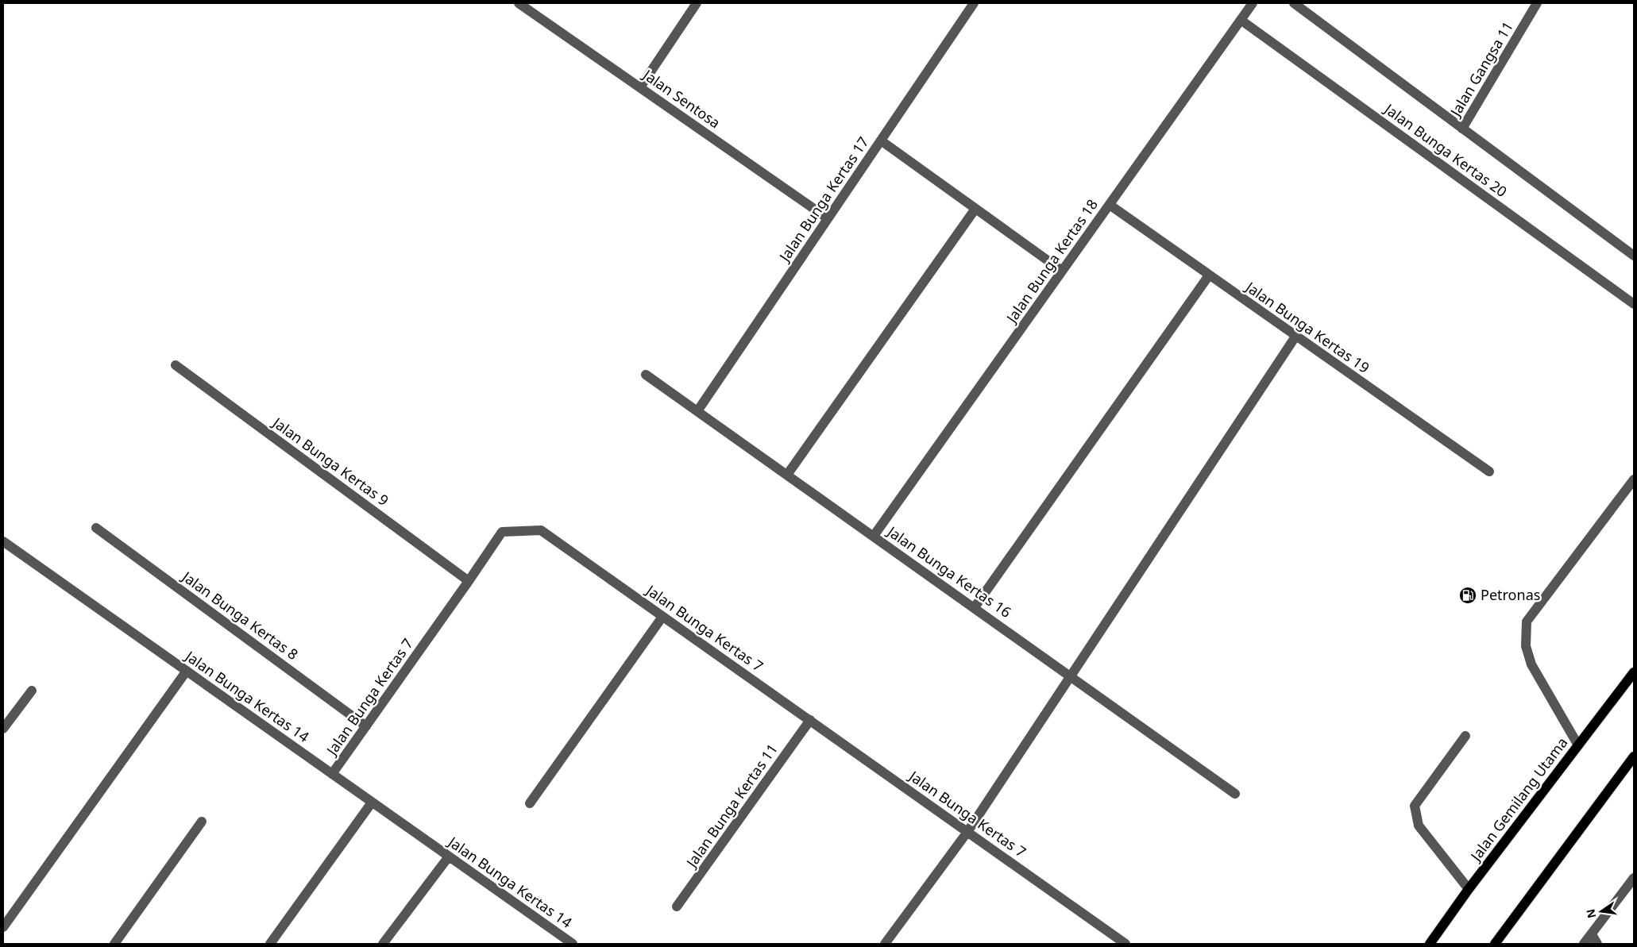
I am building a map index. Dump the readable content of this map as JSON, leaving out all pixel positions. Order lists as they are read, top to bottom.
{
  "streets": {
    "main road": ["Jalan Gemilang Utama"],
    "street": [
      "Jalan Gangsa 11",
      "Jalan Sentosa",
      "Jalan Bunga Kertas 20",
      "Jalan Bunga Kertas 17",
      "Jalan Bunga Kertas 18",
      "Jalan Bunga Kertas 19",
      "Jalan Bunga Kertas 9",
      "Jalan Bunga Kertas 16",
      "Jalan Bunga Kertas 8",
      "Jalan Bunga Kertas 7",
      "Jalan Bunga Kertas 14",
      "Jalan Bunga Kertas 11"
    ]
  },
  "crossings": [
    ["Jalan Gangsa 11", "Jalan Bunga Kertas 20"],
    ["Jalan Sentosa", "Jalan Bunga Kertas 17"],
    ["Jalan Bunga Kertas 20", "Jalan Bunga Kertas 18"],
    ["Jalan Bunga Kertas 17", "Jalan Bunga Kertas 16"],
    ["Jalan Bunga Kertas 18", "Jalan Bunga Kertas 19"],
    ["Jalan Bunga Kertas 18", "Jalan Bunga Kertas 16"],
    ["Jalan Bunga Kertas 9", "Jalan Bunga Kertas 7"],
    ["Jalan Bunga Kertas 8", "Jalan Bunga Kertas 7"],
    ["Jalan Bunga Kertas 7", "Jalan Bunga Kertas 14"],
    ["Jalan Bunga Kertas 7", "Jalan Bunga Kertas 11"]
  ],
  "places": {
    "fuel station": ["Petronas"]
  },
  "north": "left"
}
